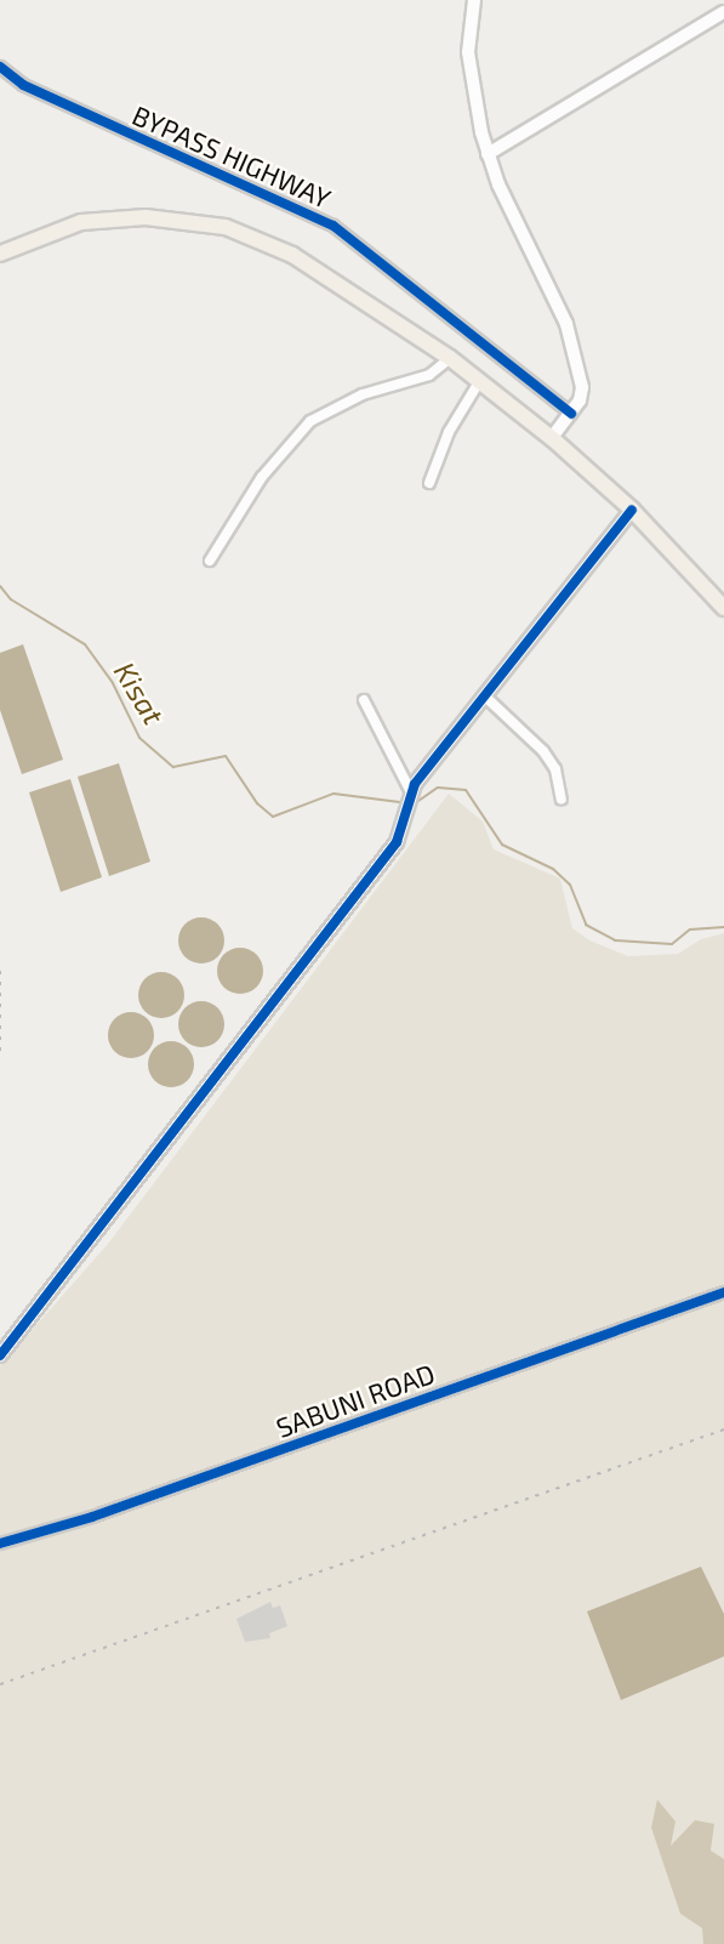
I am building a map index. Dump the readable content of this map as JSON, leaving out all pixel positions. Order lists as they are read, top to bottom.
{
  "streets": {
    "street": ["BYPASS HIGHWAY", "SABUNI ROAD"]
  },
  "water": ["Kisat"]
}
